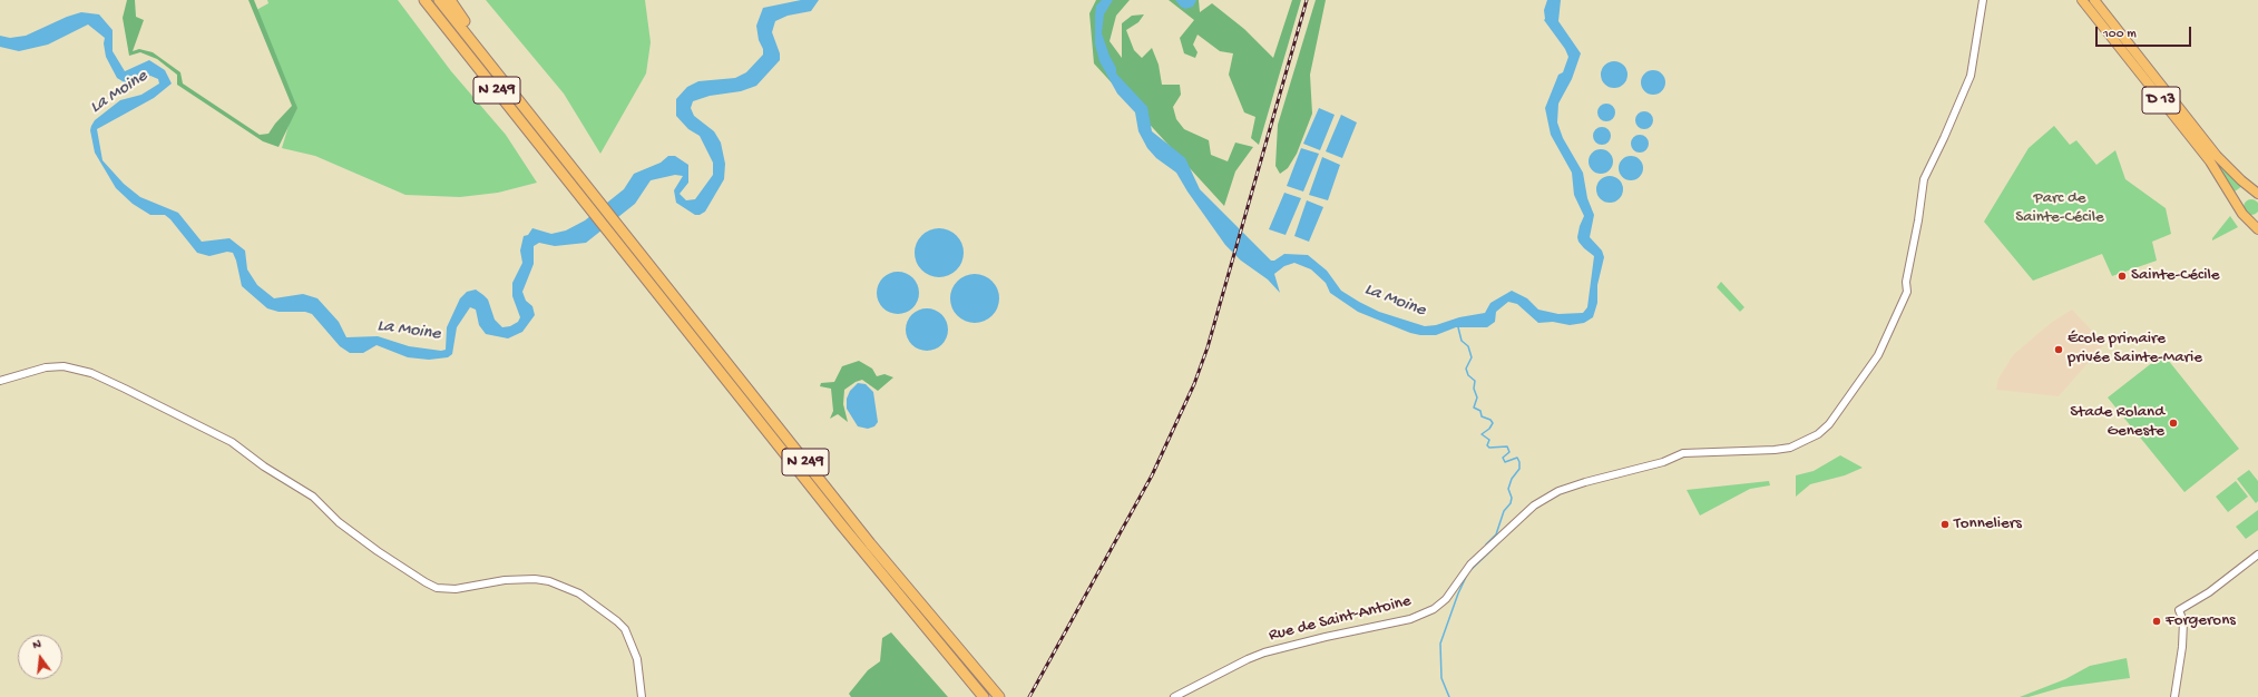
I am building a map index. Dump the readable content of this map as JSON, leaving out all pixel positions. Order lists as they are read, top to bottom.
{
  "streets": {
    "highway": ["N 249"],
    "main road": ["D 13"],
    "street": ["Rue de Saint-Antoine"]
  },
  "water": ["La Moine"],
  "parks": ["Parc de Sainte-Cécile"],
  "places": [
    "Sainte-Cécile",
    "École primaire privée Sainte-Marie",
    "Stade Roland Geneste",
    "Tonneliers",
    "Forgerons"
  ],
  "scale_bar": "100 m",
  "north": "top"
}
